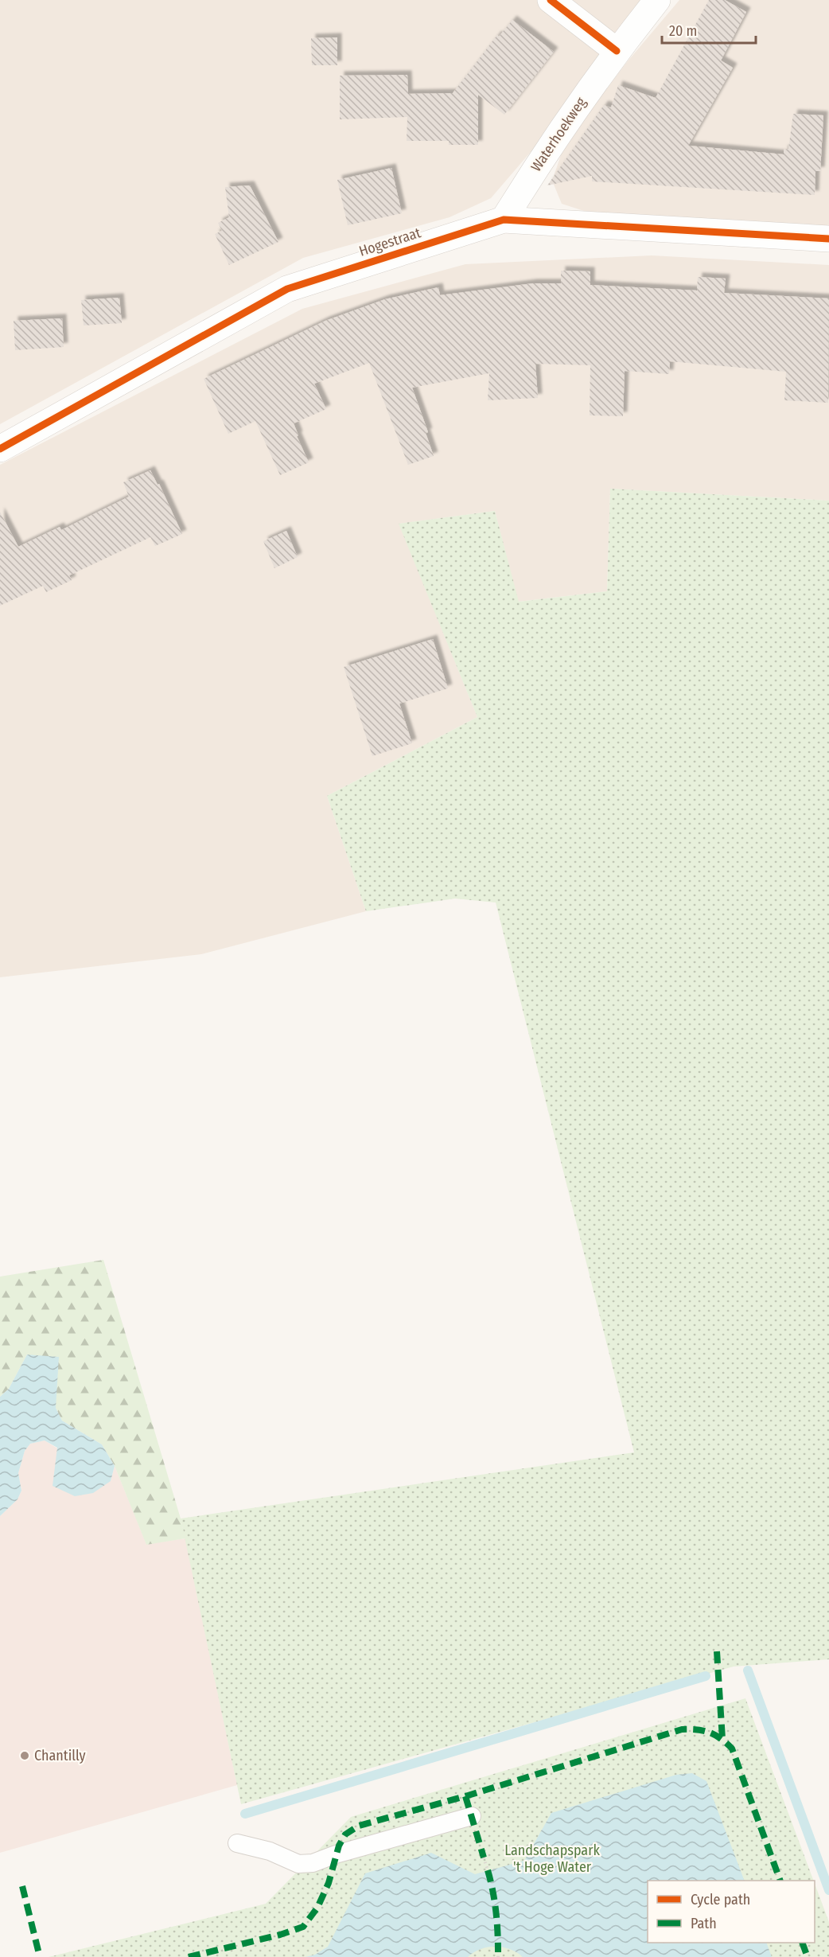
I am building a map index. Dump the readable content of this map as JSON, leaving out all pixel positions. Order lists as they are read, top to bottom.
{
  "streets": {
    "street": ["Waterhoekweg", "Hogestraat"]
  },
  "crossings": [
    ["Waterhoekweg", "Hogestraat"]
  ],
  "parks": ["Landschapspark 't Hoge Water"],
  "places": ["Chantilly"],
  "legend": ["Cycle path", "Path"],
  "scale_bar": "20 m"
}
